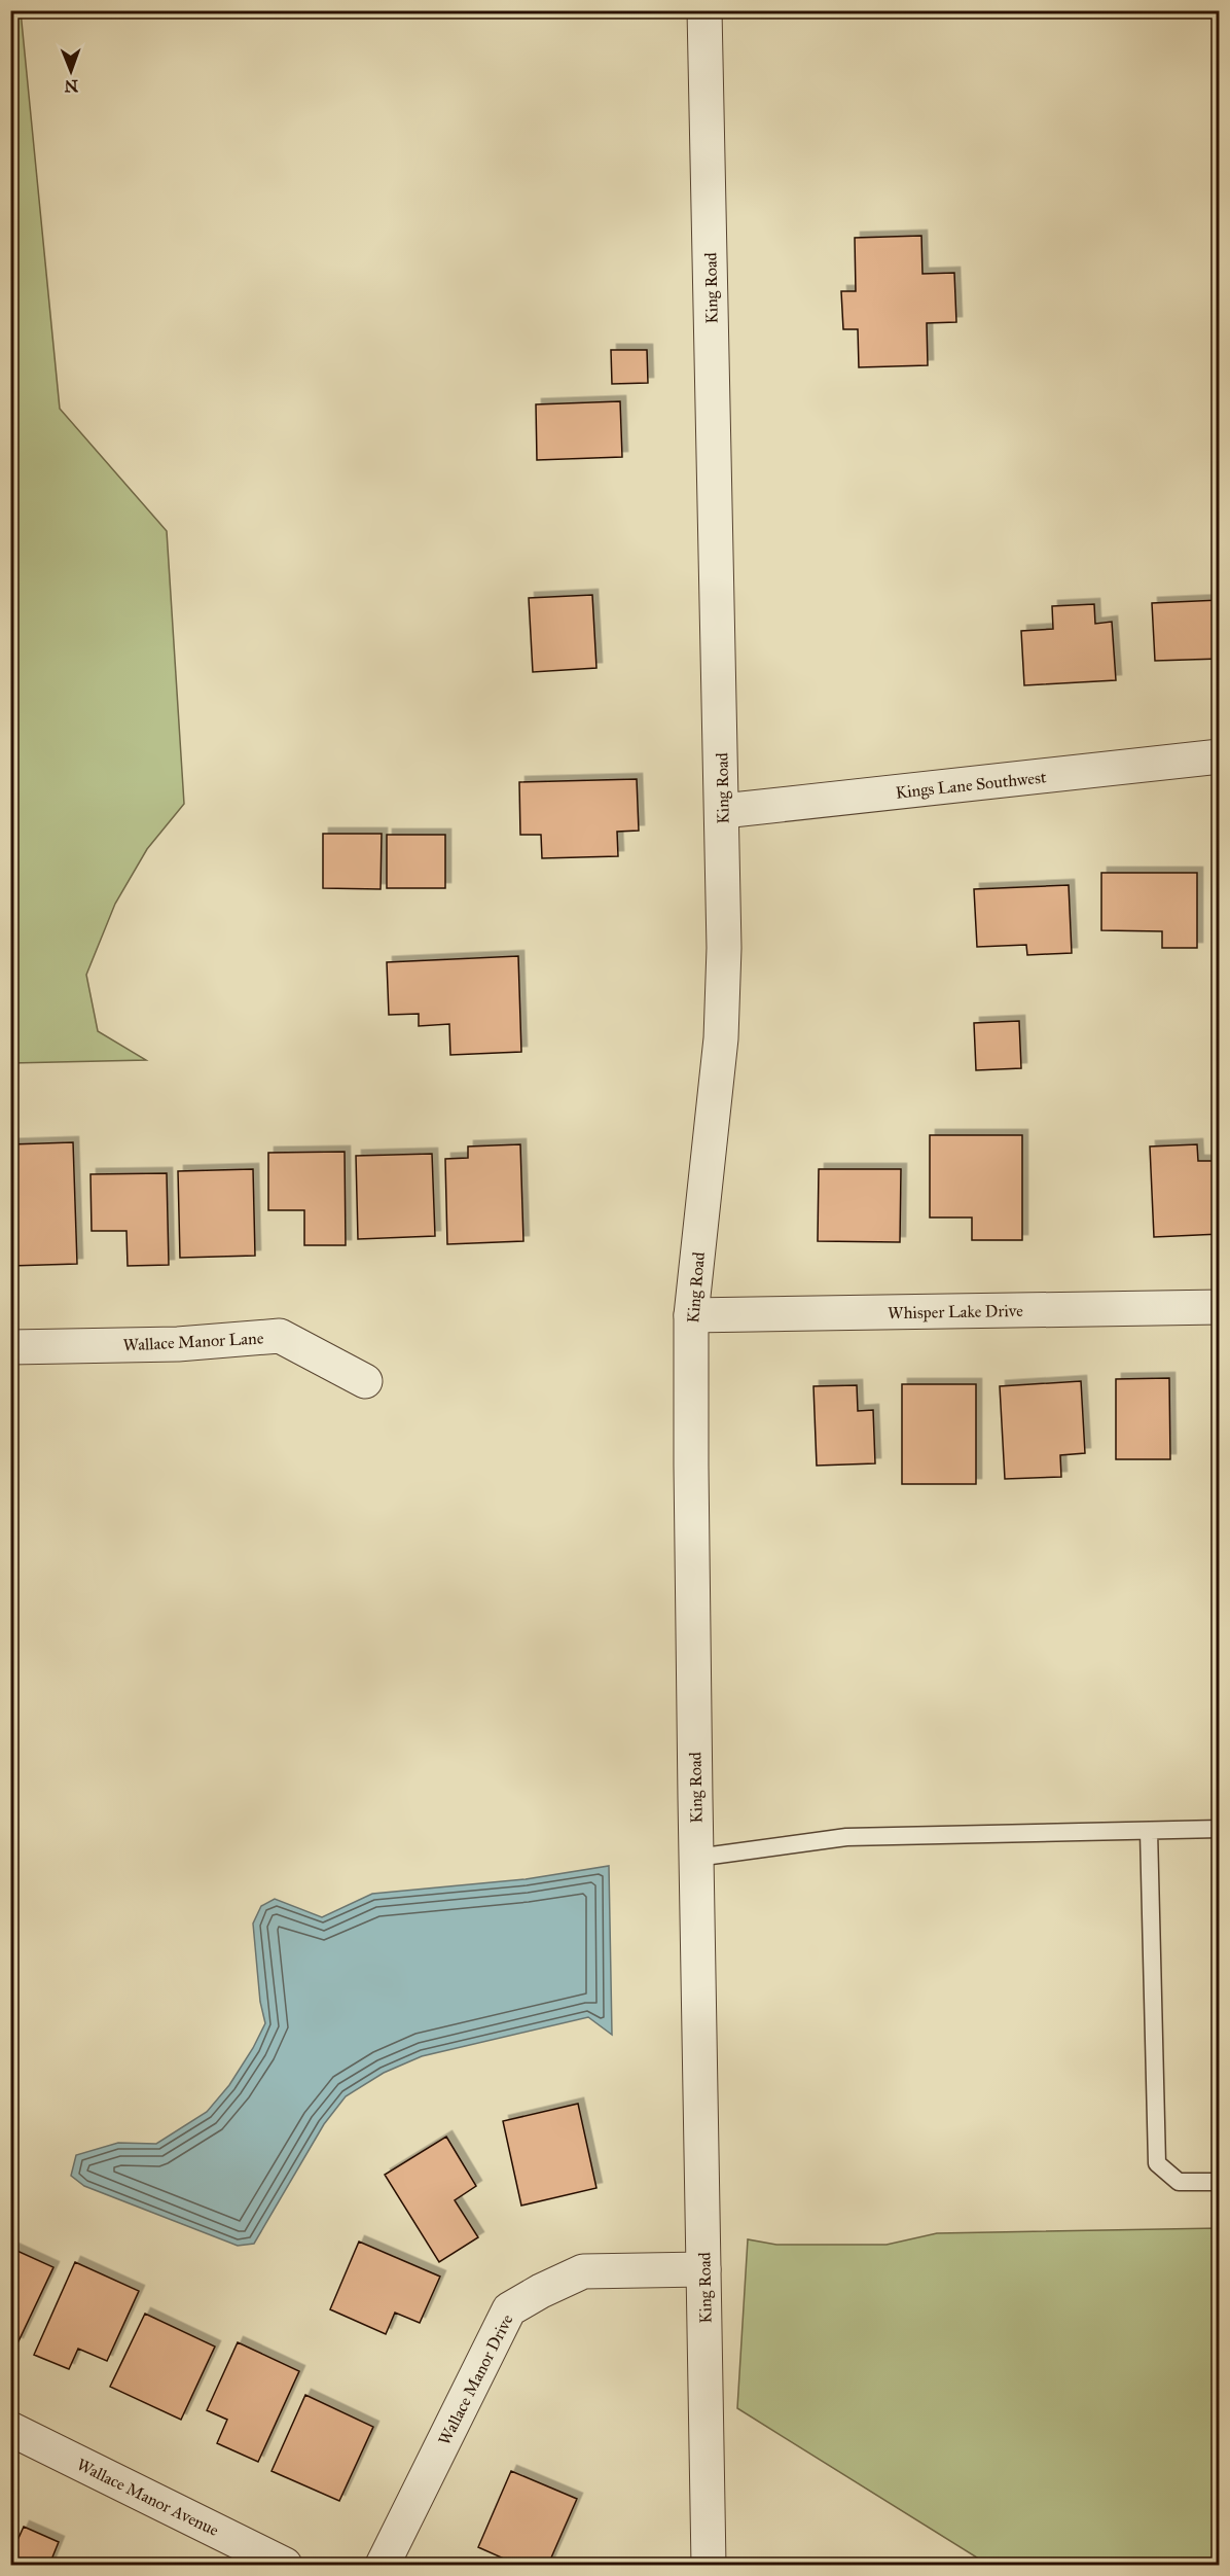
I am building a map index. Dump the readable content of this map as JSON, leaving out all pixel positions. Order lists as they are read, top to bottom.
{
  "streets": {
    "street": [
      "King Road",
      "Kings Lane Southwest",
      "Whisper Lake Drive",
      "Wallace Manor Lane",
      "Wallace Manor Drive",
      "Wallace Manor Avenue"
    ]
  },
  "crossings": [
    ["King Road", "Kings Lane Southwest"],
    ["King Road", "Whisper Lake Drive"],
    ["King Road", "Wallace Manor Drive"]
  ],
  "north": "bottom"
}
